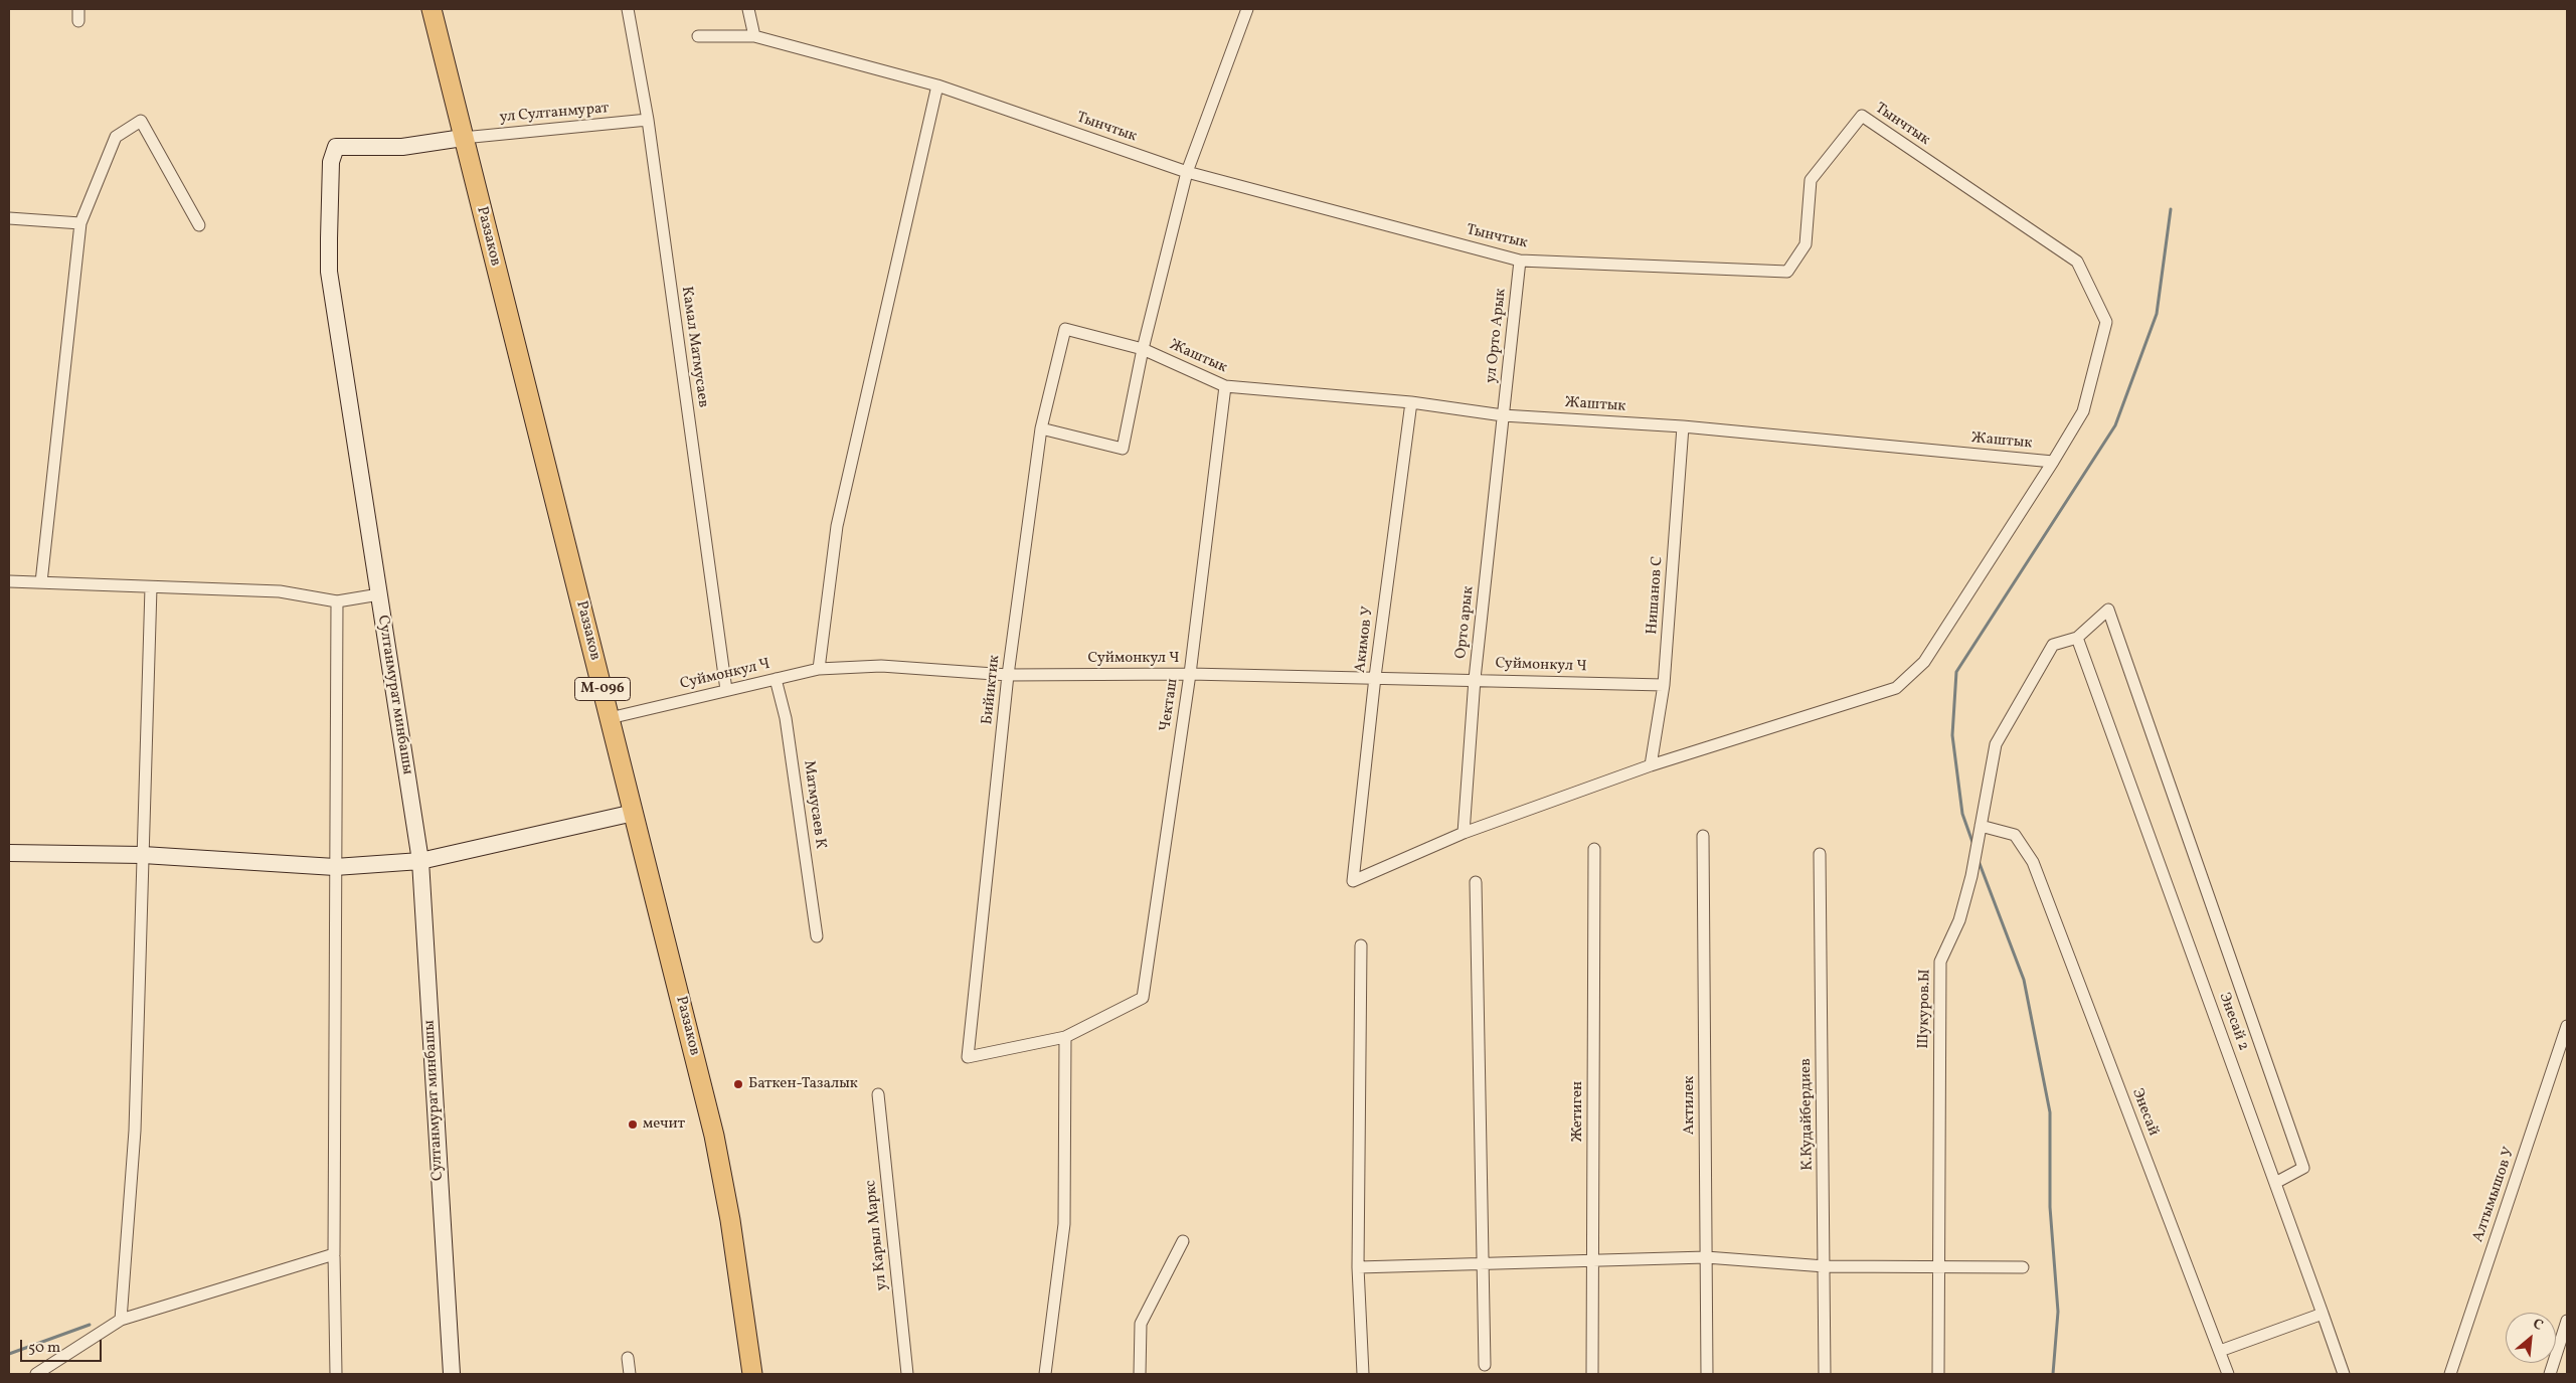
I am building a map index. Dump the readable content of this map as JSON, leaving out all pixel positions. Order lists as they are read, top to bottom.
{
  "streets": {
    "main road": ["Раззаков", "М-096"],
    "street": [
      "ул Султанмурат",
      "Тынчтык",
      "ул Орто Арык",
      "Камал Матмусаев",
      "Жаштык",
      "Нишанов С",
      "Орто арык",
      "Акимов У",
      "Суймонкул Ч",
      "Бийиктик",
      "Султанмурат минбашы",
      "Чекташ",
      "Матмусаев К",
      "Шукуров.Ы",
      "Энесай 2",
      "Актилек",
      "Жетиген",
      "Энесай",
      "К.Кудайбердиев",
      "Алтымышов У",
      "ул Карыл Маркс"
    ]
  },
  "crossings": [
    ["ул Султанмурат", "Раззаков"],
    ["ул Султанмурат", "Камал Матмусаев"],
    ["ул Султанмурат", "Султанмурат минбашы"],
    ["Тынчтык", "ул Орто Арык"],
    ["Тынчтык", "Жаштык"],
    ["Раззаков", "Суймонкул Ч"],
    ["Раззаков", "Султанмурат минбашы"],
    ["ул Орто Арык", "Жаштык"],
    ["ул Орто Арык", "Орто арык"],
    ["Камал Матмусаев", "Суймонкул Ч"],
    ["Жаштык", "Нишанов С"],
    ["Жаштык", "Орто арык"],
    ["Жаштык", "Акимов У"],
    ["Жаштык", "Бийиктик"],
    ["Жаштык", "Чекташ"],
    ["Нишанов С", "Суймонкул Ч"],
    ["Орто арык", "Акимов У"],
    ["Орто арык", "Суймонкул Ч"],
    ["Акимов У", "Суймонкул Ч"],
    ["Суймонкул Ч", "Бийиктик"],
    ["Суймонкул Ч", "Чекташ"],
    ["Суймонкул Ч", "Матмусаев К"],
    ["Бийиктик", "Чекташ"],
    ["Шукуров.Ы", "Энесай 2"],
    ["Шукуров.Ы", "Энесай"]
  ],
  "places": ["Баткен-Тазалык", "мечит"],
  "scale_bar": "50 m",
  "north": "top right"
}
